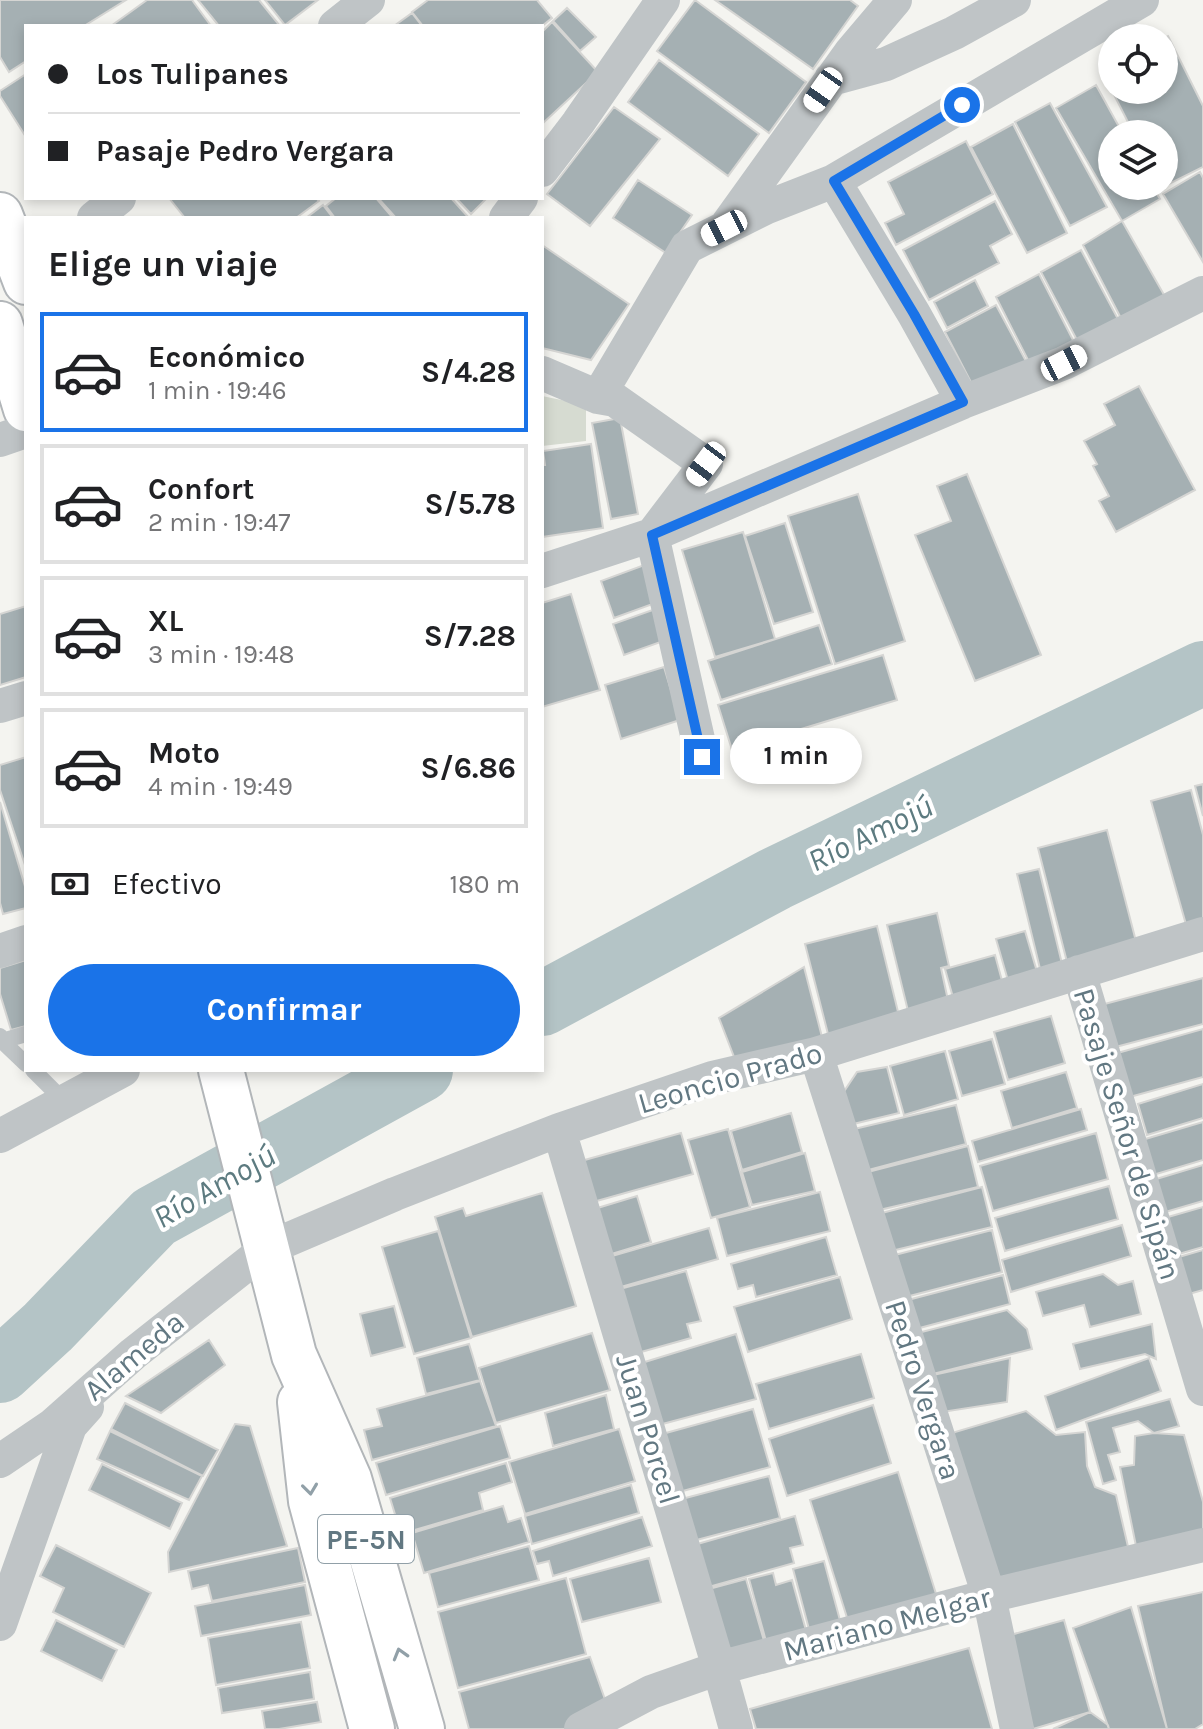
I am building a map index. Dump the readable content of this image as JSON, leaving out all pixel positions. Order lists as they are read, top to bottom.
{
  "streets": {
    "highway": ["PE-5N"],
    "street": [
      "Leoncio Prado",
      "Pasaje Señor de Sipán",
      "Alameda",
      "Pedro Vergara",
      "Juan Porcel",
      "Mariano Melgar"
    ]
  },
  "crossings": [
    ["Leoncio Prado", "Pasaje Señor de Sipán"],
    ["Leoncio Prado", "Alameda"],
    ["Leoncio Prado", "Pedro Vergara"],
    ["Leoncio Prado", "Juan Porcel"],
    ["Leoncio Prado", "PE-5N"],
    ["Alameda", "PE-5N"],
    ["Pedro Vergara", "Mariano Melgar"],
    ["Juan Porcel", "Mariano Melgar"]
  ],
  "water": ["Río Amojú"],
  "page": {
    "banner": ["Los Tulipanes", "Pasaje Pedro Vergara"],
    "heading": "Elige un viaje",
    "list": [
      {
        "name": "Económico",
        "note": "1 min · 19:46",
        "value": "S/4.28"
      },
      {
        "name": "Confort",
        "note": "2 min · 19:47",
        "value": "S/5.78"
      },
      {
        "name": "XL",
        "note": "3 min · 19:48",
        "value": "S/7.28"
      },
      {
        "name": "Moto",
        "note": "4 min · 19:49",
        "value": "S/6.86"
      }
    ],
    "bubble": "1 min",
    "pay": ["Efectivo", "180 m"],
    "buttons": "Confirmar"
  }
}
